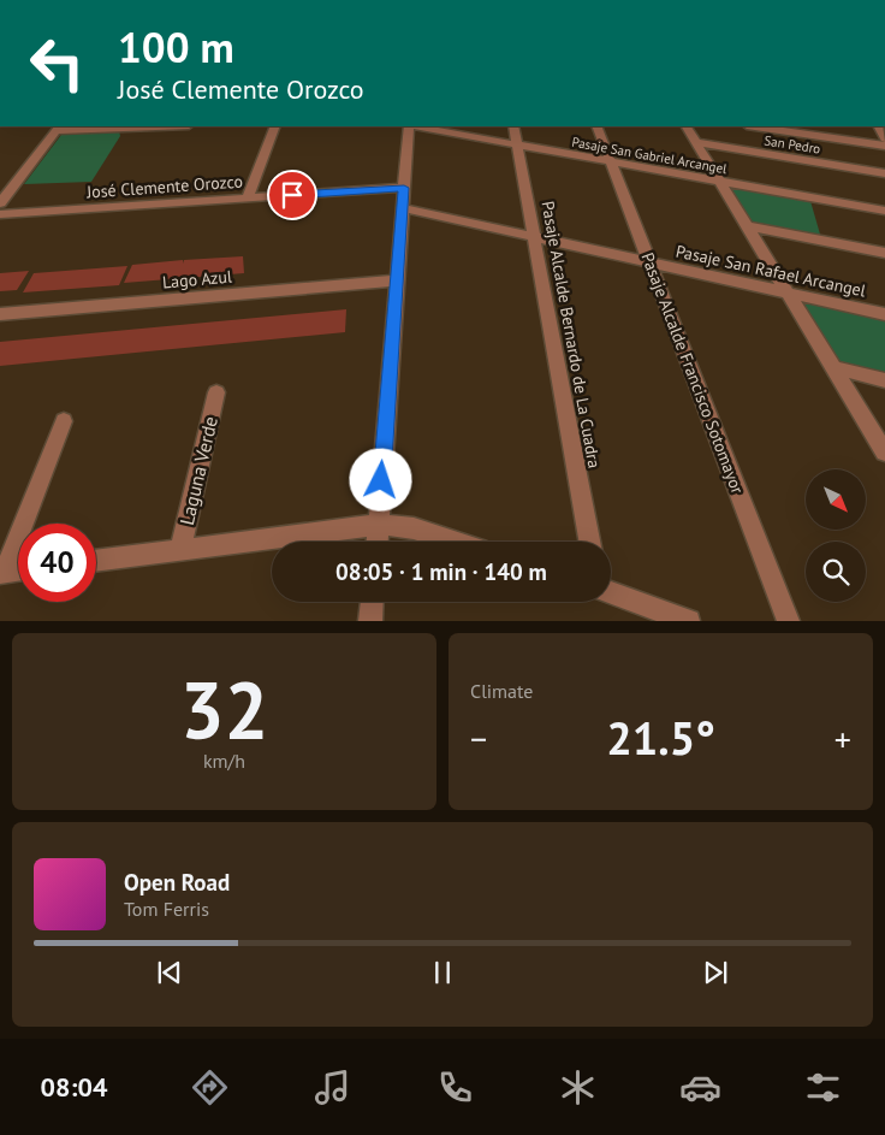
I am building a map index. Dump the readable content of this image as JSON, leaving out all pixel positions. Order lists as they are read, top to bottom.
{
  "streets": {
    "street": [
      "San Pedro",
      "Pasaje San Gabriel Arcangel",
      "José Clemente Orozco",
      "Pasaje San Rafael Arcangel",
      "Lago Azul",
      "Pasaje Alcalde Bernardo de La Cuadra",
      "Pasaje Alcalde Francisco Sotomayor",
      "Laguna Verde"
    ]
  },
  "crossings": [
    ["Pasaje San Gabriel Arcangel", "Pasaje Alcalde Bernardo de La Cuadra"],
    ["Pasaje San Gabriel Arcangel", "Pasaje Alcalde Francisco Sotomayor"],
    ["Pasaje San Rafael Arcangel", "Pasaje Alcalde Bernardo de La Cuadra"],
    ["Pasaje San Rafael Arcangel", "Pasaje Alcalde Francisco Sotomayor"]
  ],
  "north": "bottom right",
  "page": {
    "turn": ["100 m", "José Clemente Orozco"],
    "limit": "40",
    "trip": "08:05 · 1 min · 140 m",
    "tile": [
      ["32", "km/h"],
      "Climate"
    ],
    "heat": ["−", "21.5°", "+"],
    "song": ["Open Road", "Tom Ferris"],
    "tabs": "08:04"
  }
}
